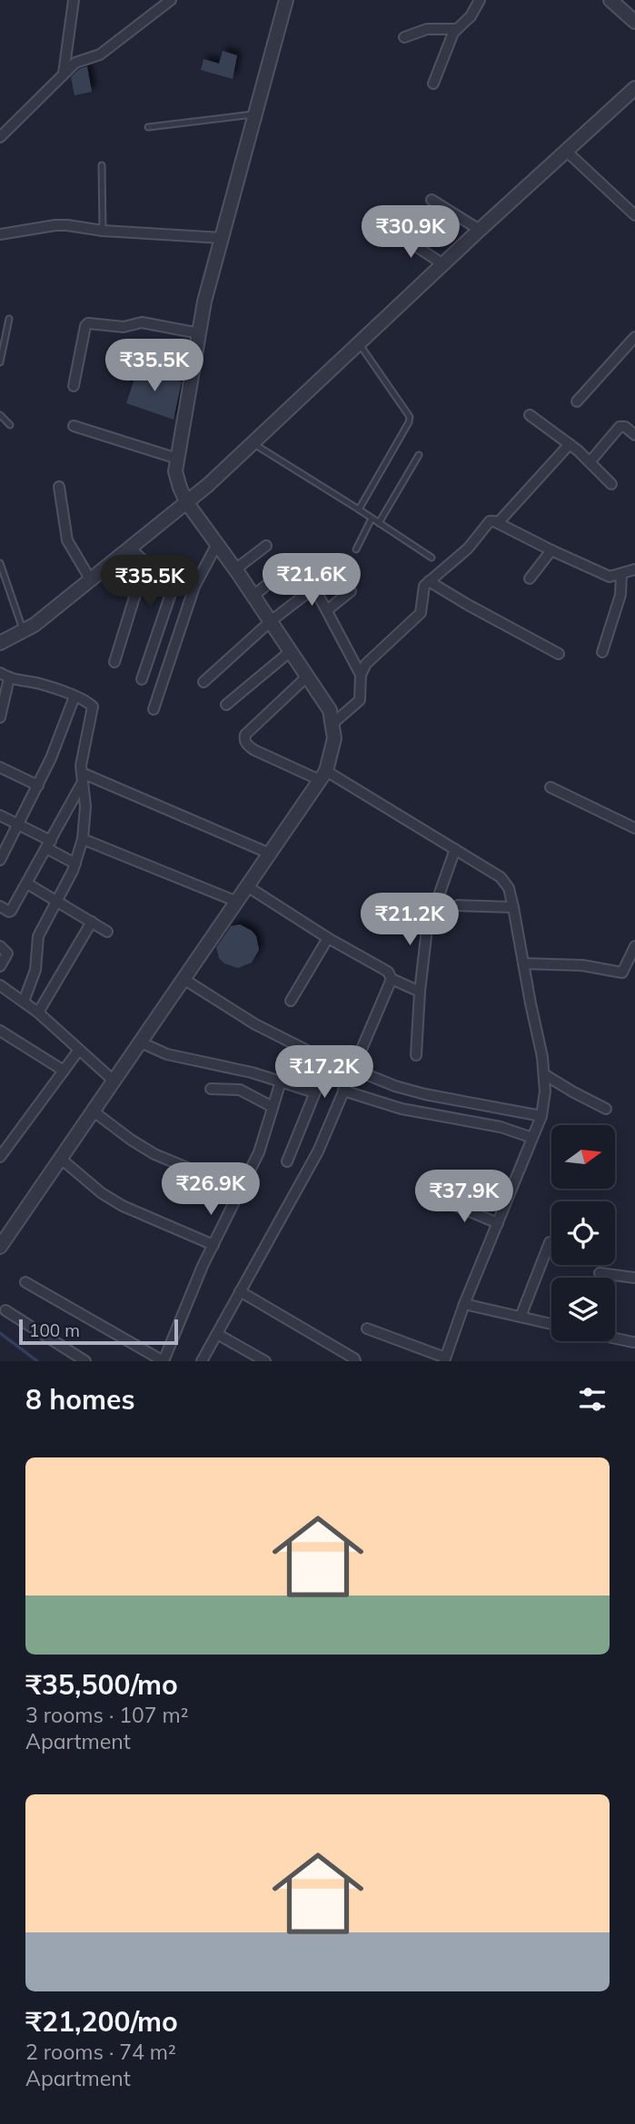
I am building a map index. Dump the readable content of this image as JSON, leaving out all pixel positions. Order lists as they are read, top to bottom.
{
  "scale_bar": "100 m",
  "north": "right",
  "page": {
    "price": [
      "₹30.9K",
      "₹35.5K",
      "₹21.6K",
      "₹35.5K",
      "₹21.2K",
      "₹17.2K",
      "₹26.9K",
      "₹37.9K"
    ],
    "scale": "100 m",
    "heading": "8 homes",
    "list": [
      {
        "name": "₹35,500/mo",
        "note": "3 rooms · 107 m² · Apartment"
      },
      {
        "name": "₹21,200/mo",
        "note": "2 rooms · 74 m² · Apartment"
      }
    ]
  }
}
